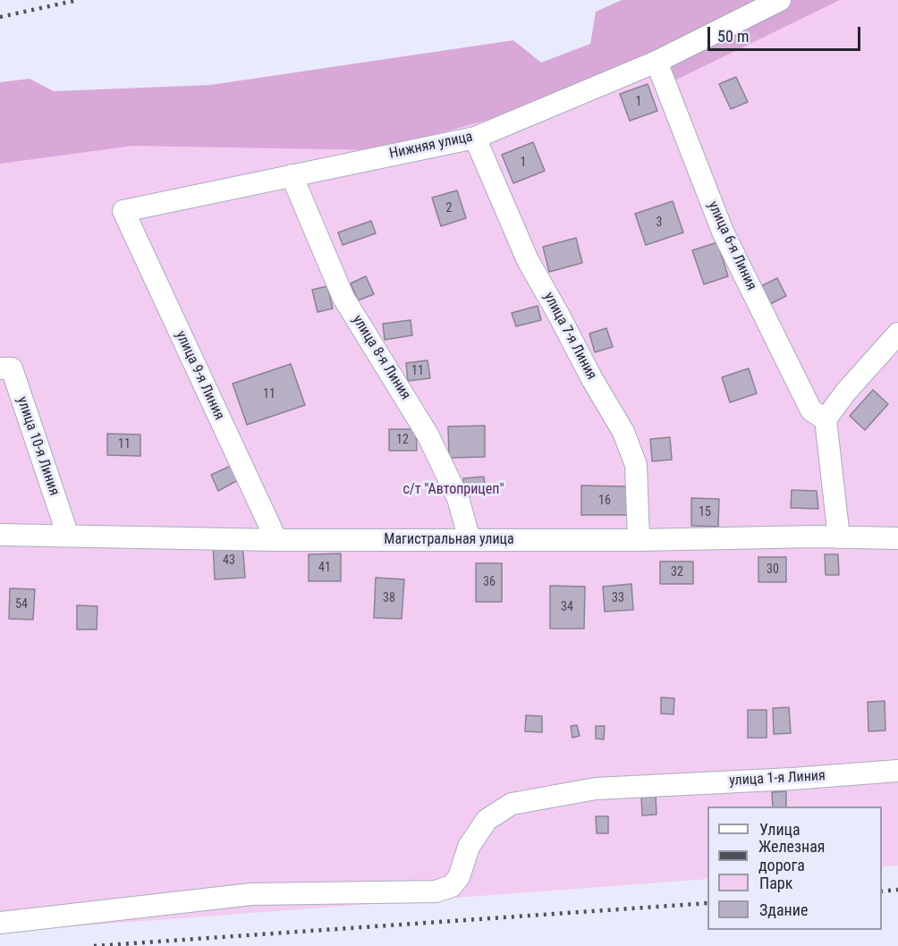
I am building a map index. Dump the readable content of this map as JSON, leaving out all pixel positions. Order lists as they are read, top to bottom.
{
  "streets": {
    "street": [
      "Нижняя улица",
      "улица 6-я Линия",
      "улица 7-я Линия",
      "улица 8-я Линия",
      "улица 9-я Линия",
      "улица 10-я Линия",
      "Магистральная улица",
      "улица 1-я Линия"
    ]
  },
  "crossings": [
    ["Нижняя улица", "улица 6-я Линия"],
    ["Нижняя улица", "улица 7-я Линия"],
    ["Нижняя улица", "улица 8-я Линия"],
    ["Нижняя улица", "улица 9-я Линия"],
    ["улица 7-я Линия", "Магистральная улица"],
    ["улица 8-я Линия", "Магистральная улица"],
    ["улица 9-я Линия", "Магистральная улица"],
    ["улица 10-я Линия", "Магистральная улица"]
  ],
  "parks": ["с/т \"Автоприцеп\""],
  "house_numbers": [
    "1",
    "1",
    "2",
    "3",
    "11",
    "11",
    "12",
    "11",
    "16",
    "15",
    "43",
    "41",
    "30",
    "32",
    "36",
    "38",
    "33",
    "54",
    "34"
  ],
  "legend": [
    "Улица",
    "Железная дорога",
    "Парк",
    "Здание"
  ],
  "scale_bar": "50 m"
}
